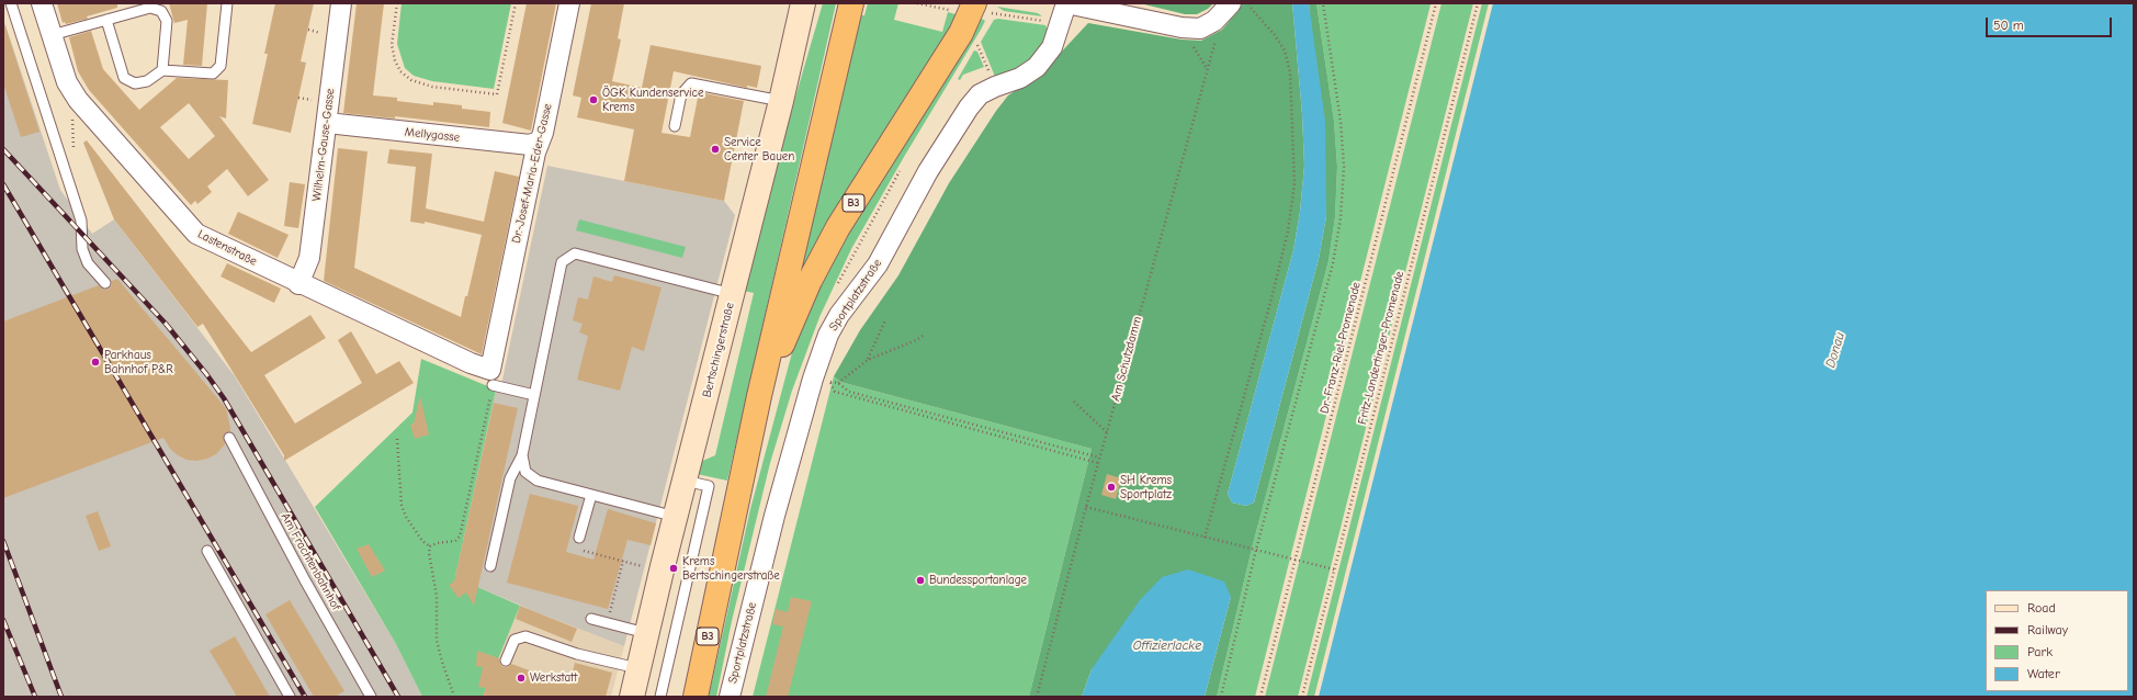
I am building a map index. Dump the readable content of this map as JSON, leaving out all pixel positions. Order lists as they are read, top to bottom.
{
  "streets": {
    "highway": ["B3"],
    "street": [
      "Mellygasse",
      "Wilhelm-Gause-Gasse",
      "Dr.-Josef-Maria-Eder-Gasse",
      "Lastenstraße",
      "Sportplatzstraße",
      "Bertschingerstraße"
    ],
    "lane": ["Am Frachtenbahnhof"],
    "path": ["Dr.-Franz-Riel-Promenade", "Fritz-Landertinger-Promenade", "Am Schutzdamm"]
  },
  "crossings": [
    ["Mellygasse", "Wilhelm-Gause-Gasse"],
    ["Mellygasse", "Dr.-Josef-Maria-Eder-Gasse"],
    ["Wilhelm-Gause-Gasse", "Lastenstraße"],
    ["Dr.-Josef-Maria-Eder-Gasse", "Lastenstraße"]
  ],
  "water": ["Donau", "Offizierlacke"],
  "places": [
    "ÖGK Kundenservice Krems",
    "Service Center Bauen",
    "Parkhaus Bahnhof P&R",
    "SH Krems Sportplatz",
    "Krems Bertschingerstraße",
    "Bundessportanlage",
    "Werkstatt"
  ],
  "legend": [
    "Road",
    "Railway",
    "Park",
    "Water"
  ],
  "scale_bar": "50 m"
}
